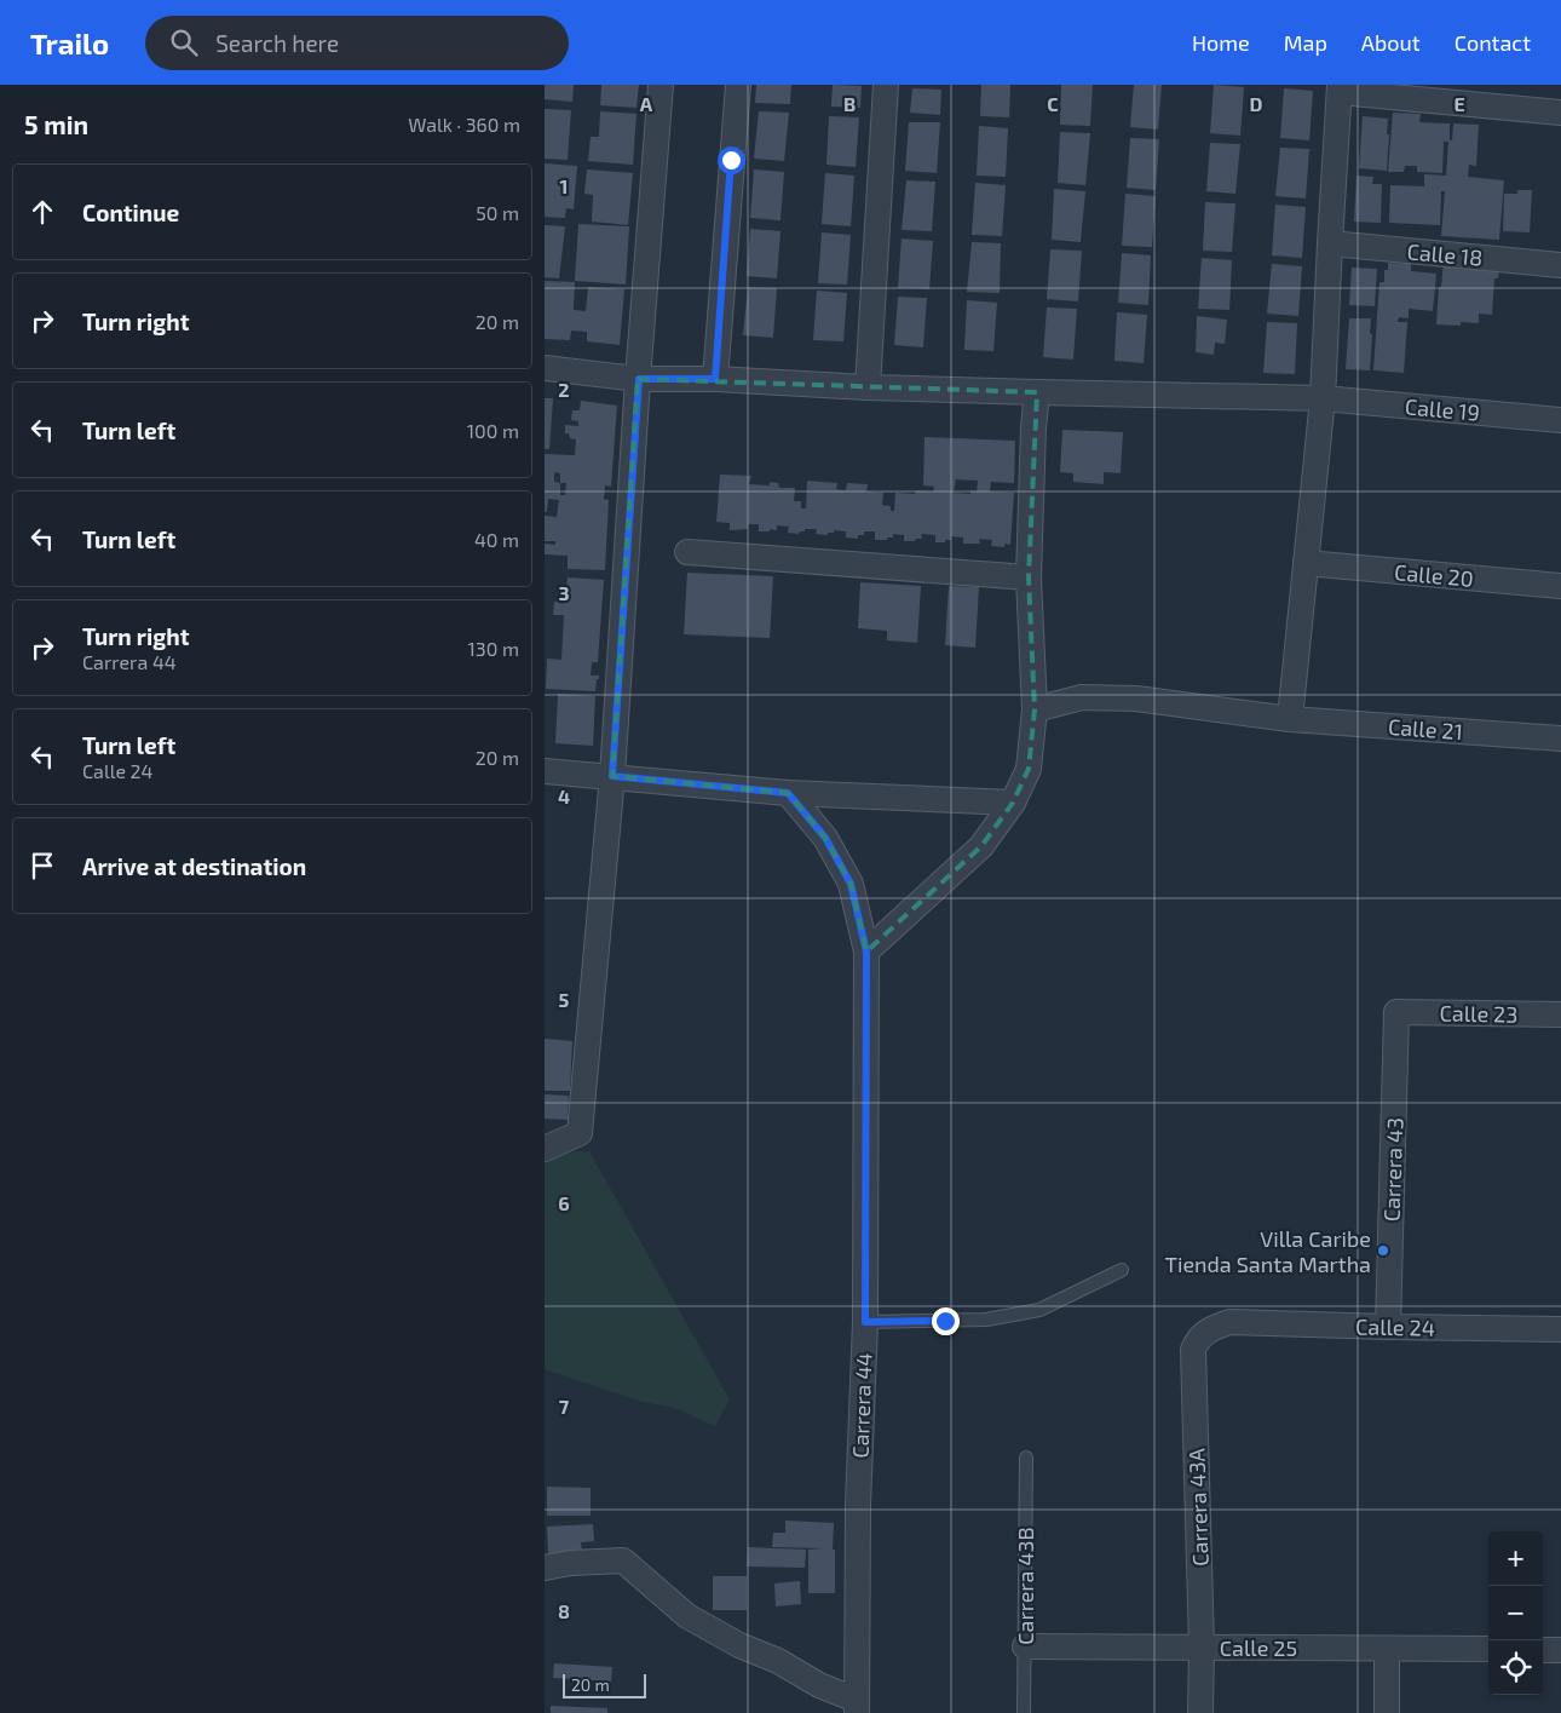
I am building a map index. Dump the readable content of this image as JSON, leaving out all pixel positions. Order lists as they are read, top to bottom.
{
  "streets": {
    "street": [
      "Calle 18",
      "Calle 19",
      "Calle 20",
      "Calle 21",
      "Calle 23",
      "Carrera 43",
      "Calle 24",
      "Carrera 44",
      "Carrera 43A",
      "Calle 25"
    ],
    "lane": ["Carrera 43B"]
  },
  "crossings": [
    ["Calle 23", "Carrera 43"],
    ["Carrera 43", "Calle 24"],
    ["Calle 24", "Carrera 43A"],
    ["Carrera 43A", "Calle 25"],
    ["Carrera 43B", "Calle 25"]
  ],
  "places": ["Villa Caribe Tienda Santa Martha"],
  "scale_bar": "20 m",
  "page": {
    "header": "Trailo",
    "search": "Search here",
    "nav": [
      "Home",
      "Map",
      "About",
      "Contact"
    ],
    "heading": ["5 min", "Walk · 360 m"],
    "list": [
      ["Continue", "50 m"],
      ["Turn right", "20 m"],
      ["Turn left", "100 m"],
      ["Turn left", "40 m"],
      ["Turn right", "Carrera 44", "130 m"],
      ["Turn left", "Calle 24", "20 m"],
      "Arrive at destination"
    ],
    "map_buttons": ["+", "−"],
    "scale": "20 m"
  },
  "grid": {
    "columns": [
      "A",
      "B",
      "C",
      "D",
      "E"
    ],
    "rows": [
      "1",
      "2",
      "3",
      "4",
      "5",
      "6",
      "7",
      "8"
    ]
  }
}
